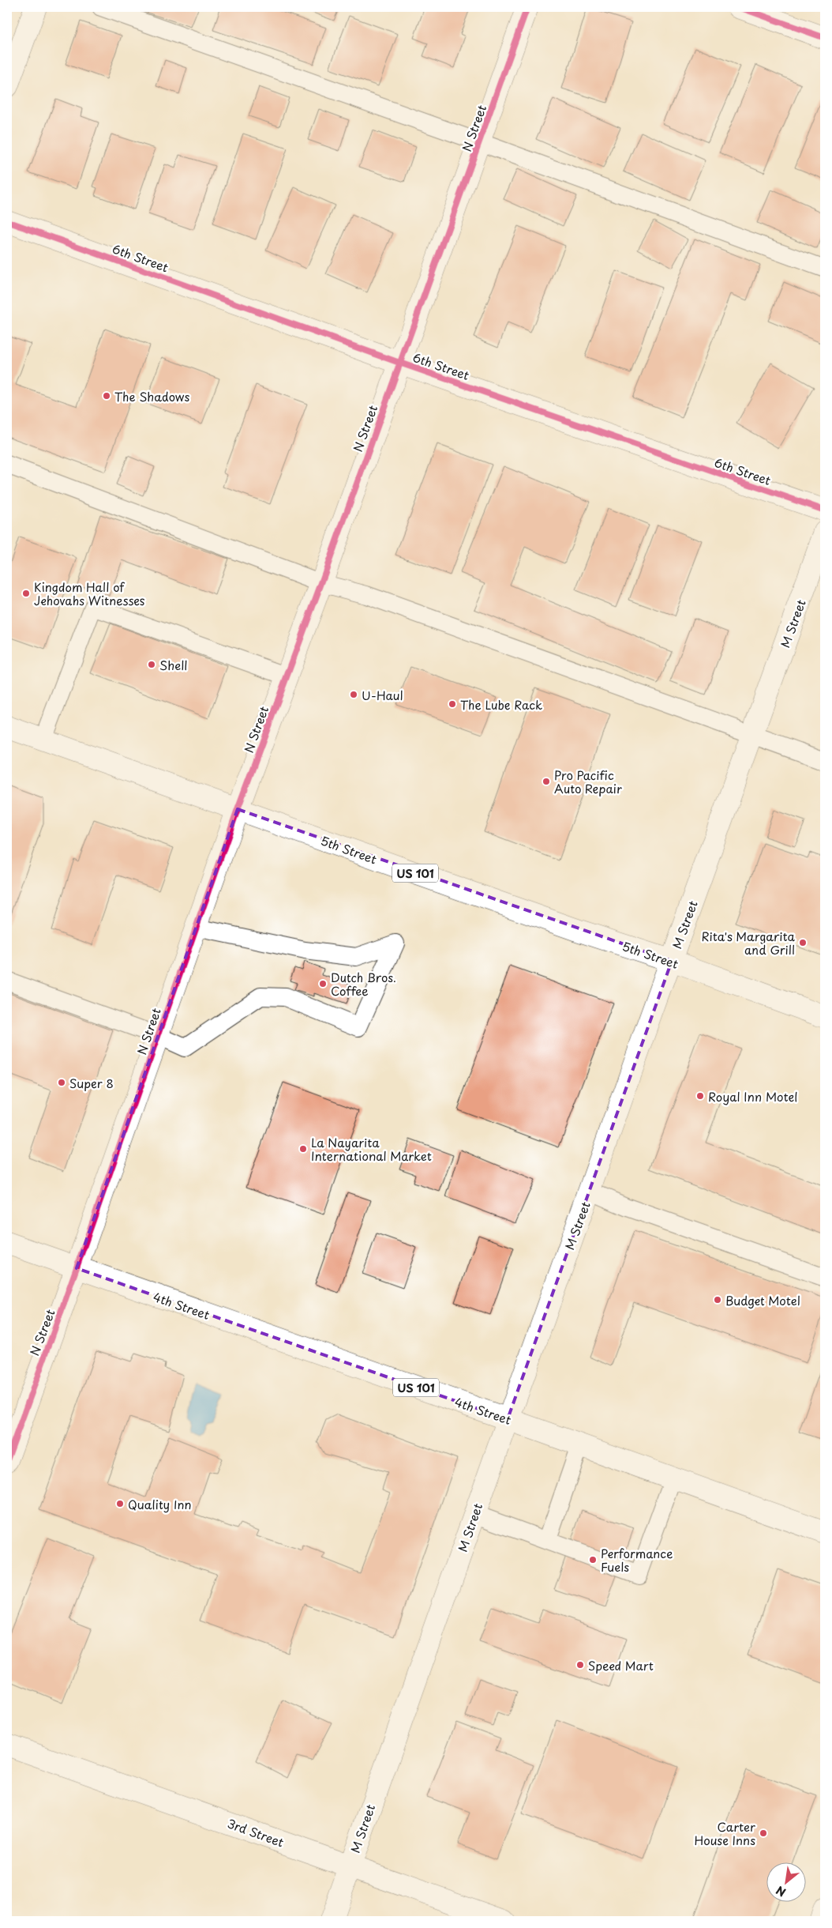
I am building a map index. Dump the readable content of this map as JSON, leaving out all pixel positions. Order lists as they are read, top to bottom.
{
  "streets": {
    "main road": [
      "N Street",
      "6th Street",
      "M Street",
      "5th Street",
      "US 101",
      "4th Street",
      "3rd Street"
    ]
  },
  "crossings": [
    ["N Street", "6th Street"],
    ["N Street", "5th Street"],
    ["N Street", "4th Street"],
    ["M Street", "5th Street"],
    ["M Street", "4th Street"],
    ["M Street", "3rd Street"]
  ],
  "places": [
    "The Shadows",
    "Kingdom Hall of Jehovahs Witnesses",
    "Shell",
    "U-Haul",
    "The Lube Rack",
    "Pro Pacific Auto Repair",
    "Rita's Margarita and Grill",
    "Dutch Bros. Coffee",
    "Super 8",
    "Royal Inn Motel",
    "La Nayarita International Market",
    "Budget Motel",
    "Quality Inn",
    "Performance Fuels",
    "Speed Mart",
    "Carter House Inns"
  ],
  "north": "bottom left"
}
